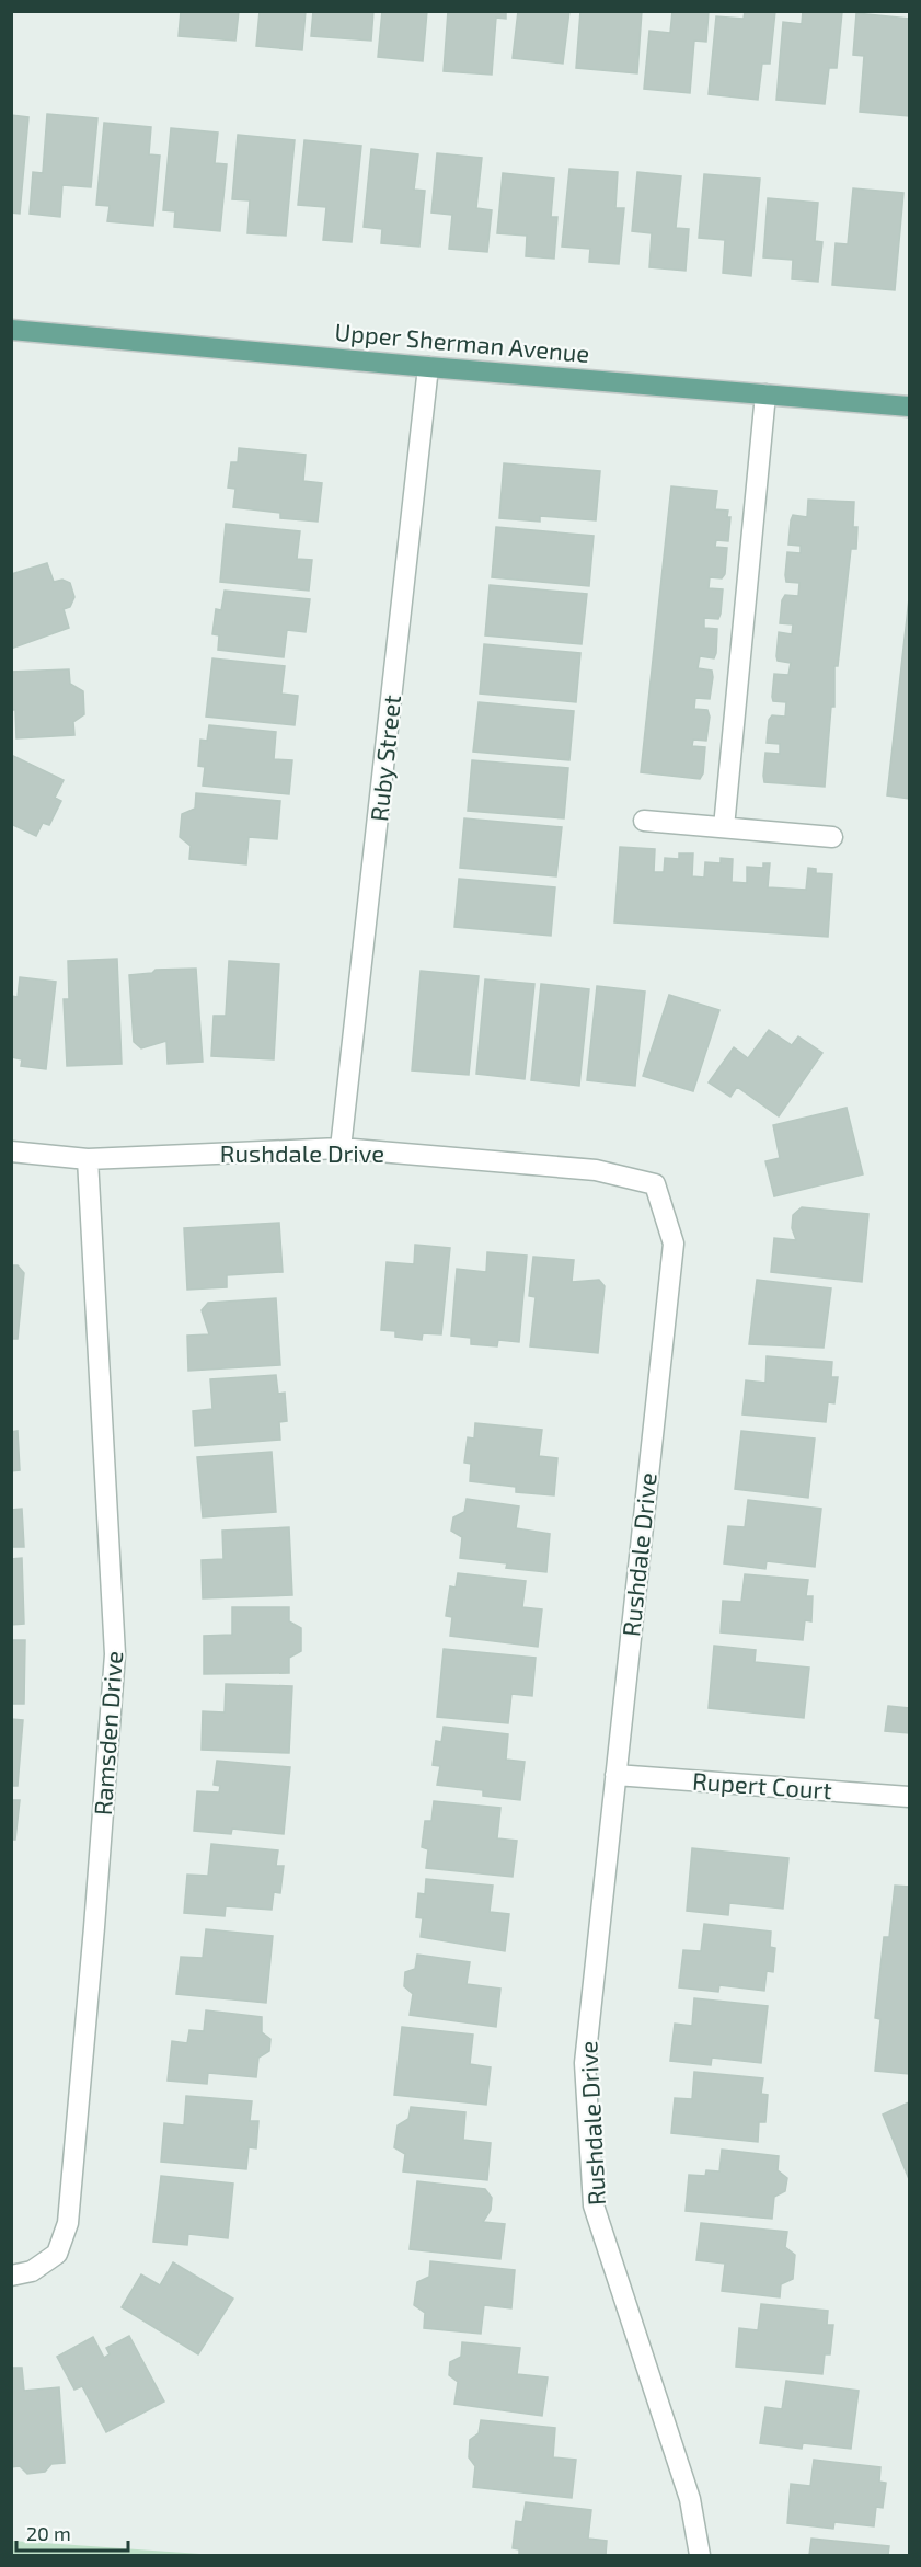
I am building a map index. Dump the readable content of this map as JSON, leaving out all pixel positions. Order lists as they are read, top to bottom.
{
  "streets": {
    "main road": ["Upper Sherman Avenue"],
    "street": [
      "Ruby Street",
      "Rushdale Drive",
      "Ramsden Drive",
      "Rupert Court"
    ]
  },
  "crossings": [
    ["Upper Sherman Avenue", "Ruby Street"],
    ["Ruby Street", "Rushdale Drive"],
    ["Rushdale Drive", "Ramsden Drive"],
    ["Rushdale Drive", "Rupert Court"]
  ],
  "scale_bar": "20 m"
}
